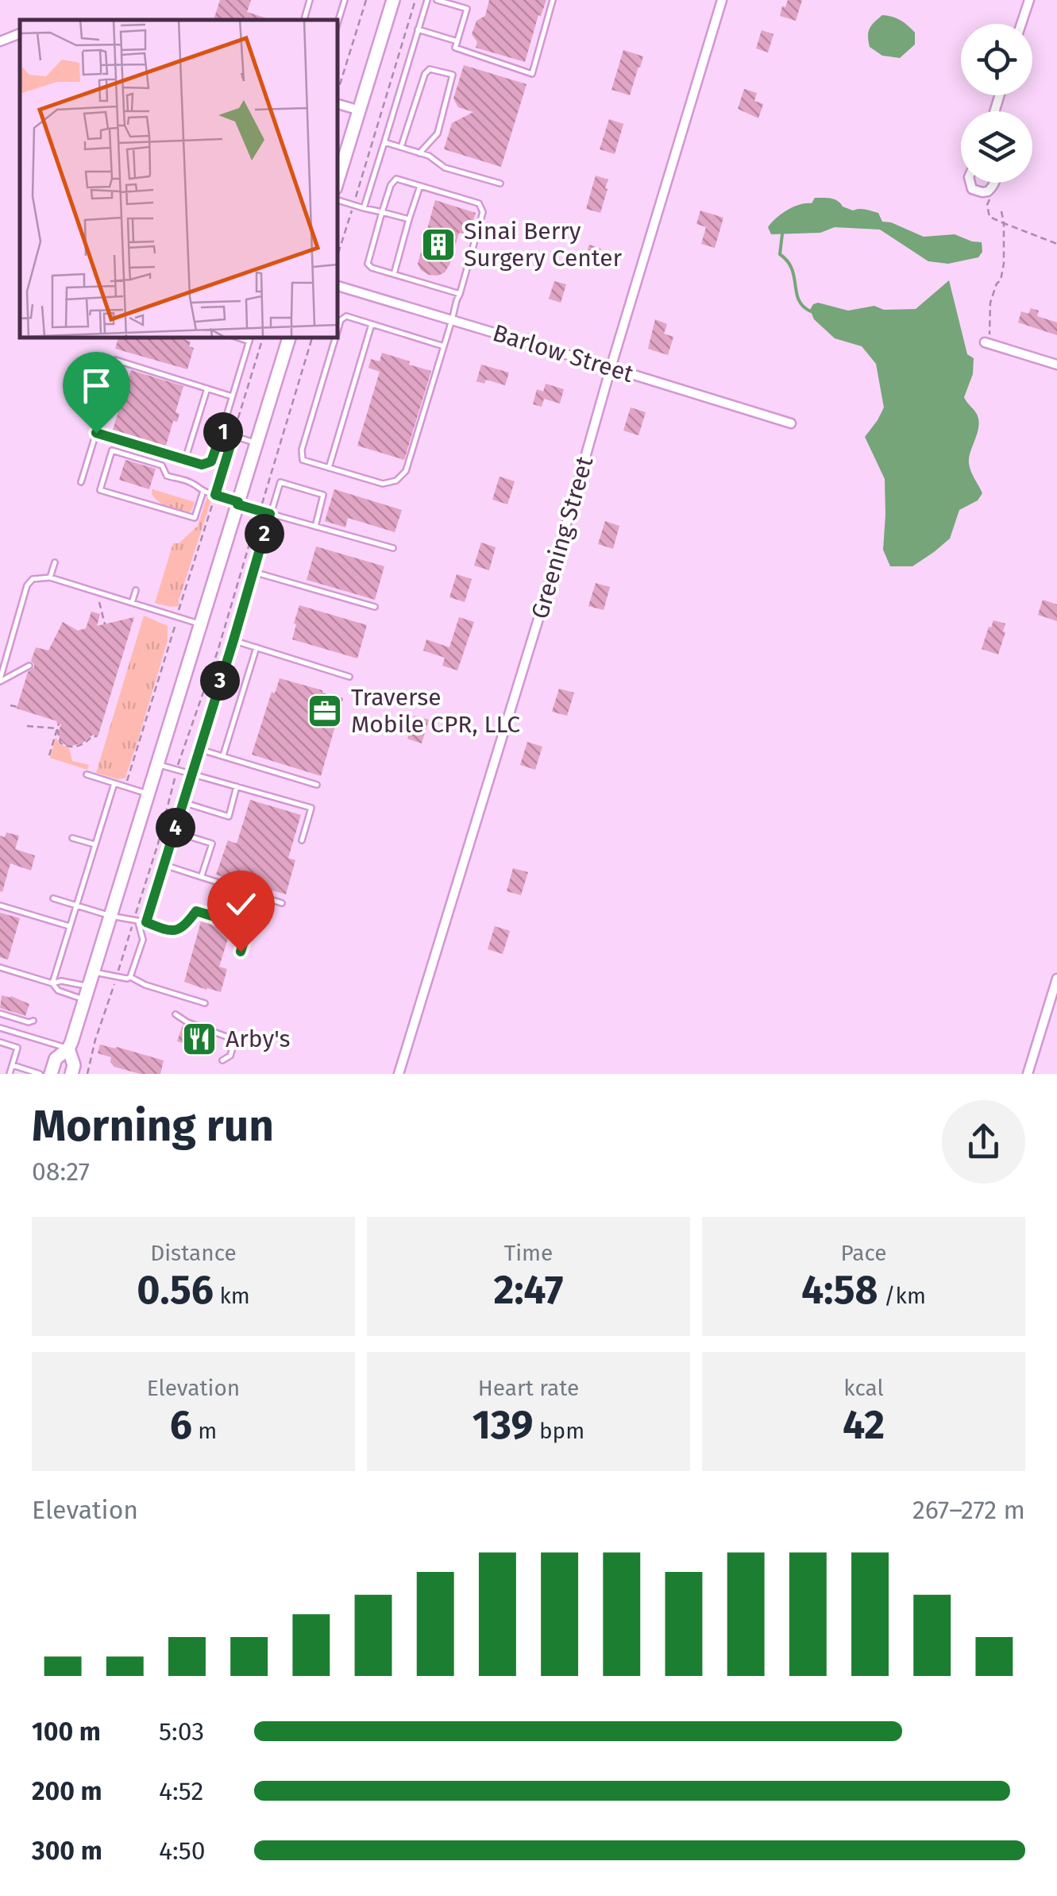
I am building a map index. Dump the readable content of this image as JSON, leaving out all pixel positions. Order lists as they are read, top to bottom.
{
  "streets": {
    "street": ["Barlow Street", "Greening Street"]
  },
  "crossings": [
    ["Barlow Street", "Greening Street"]
  ],
  "places": {
    "building": ["Sinai Berry Surgery Center"],
    "office": ["Traverse Mobile CPR, LLC"],
    "restaurant": ["Arby's"]
  },
  "page": {
    "pins": [
      "1",
      "2",
      "3",
      "4"
    ],
    "heading": ["Morning run", "08:27"],
    "stats": [
      ["Distance", "0.56 km"],
      ["Time", "2:47"],
      ["Pace", "4:58 /km"],
      ["Elevation", "6 m"],
      ["Heart rate", "139 bpm"],
      ["kcal", "42"]
    ],
    "chart": ["Elevation", "267–272 m"],
    "list": [
      {
        "name": "100 m",
        "note": "5:03"
      },
      {
        "name": "200 m",
        "note": "4:52"
      },
      {
        "name": "300 m",
        "note": "4:50"
      }
    ]
  }
}
